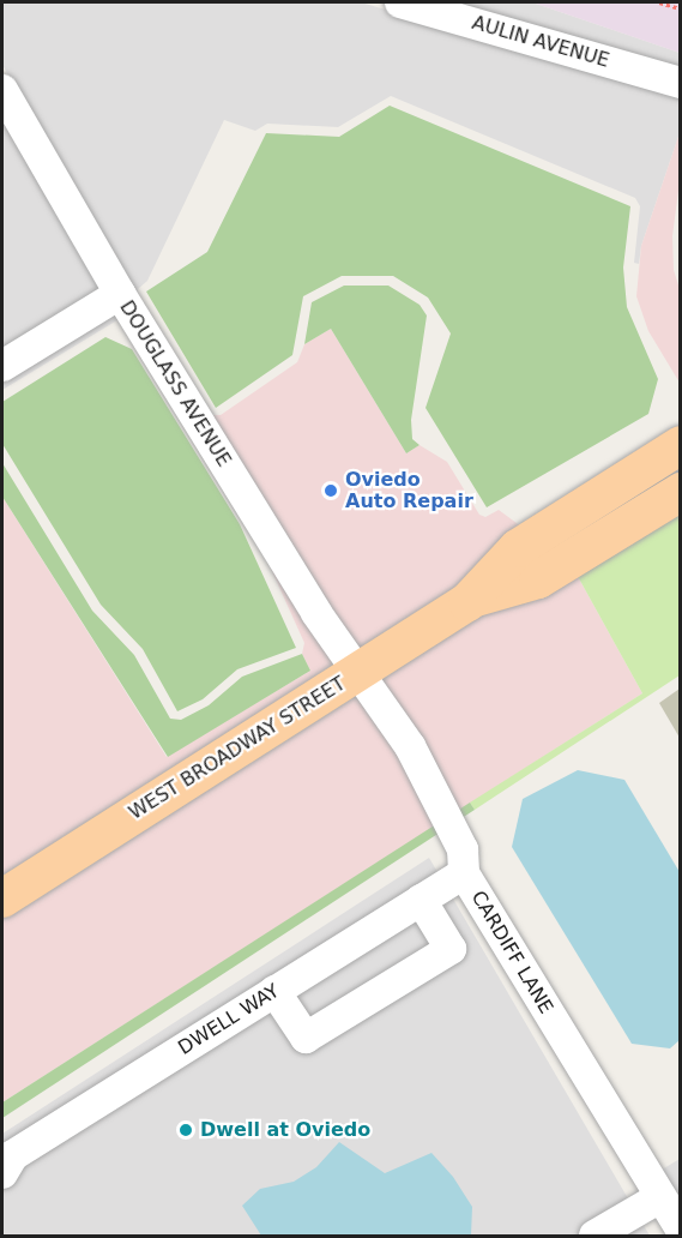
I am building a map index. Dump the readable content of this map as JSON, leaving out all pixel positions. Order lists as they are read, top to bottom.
{
  "streets": {
    "main road": ["WEST BROADWAY STREET"],
    "street": [
      "AULIN AVENUE",
      "DOUGLASS AVENUE",
      "CARDIFF LANE",
      "DWELL WAY"
    ]
  },
  "crossings": [
    ["DOUGLASS AVENUE", "WEST BROADWAY STREET"],
    ["DOUGLASS AVENUE", "CARDIFF LANE"],
    ["WEST BROADWAY STREET", "CARDIFF LANE"],
    ["CARDIFF LANE", "DWELL WAY"]
  ],
  "places": ["Oviedo Auto Repair", "Dwell at Oviedo"]
}
